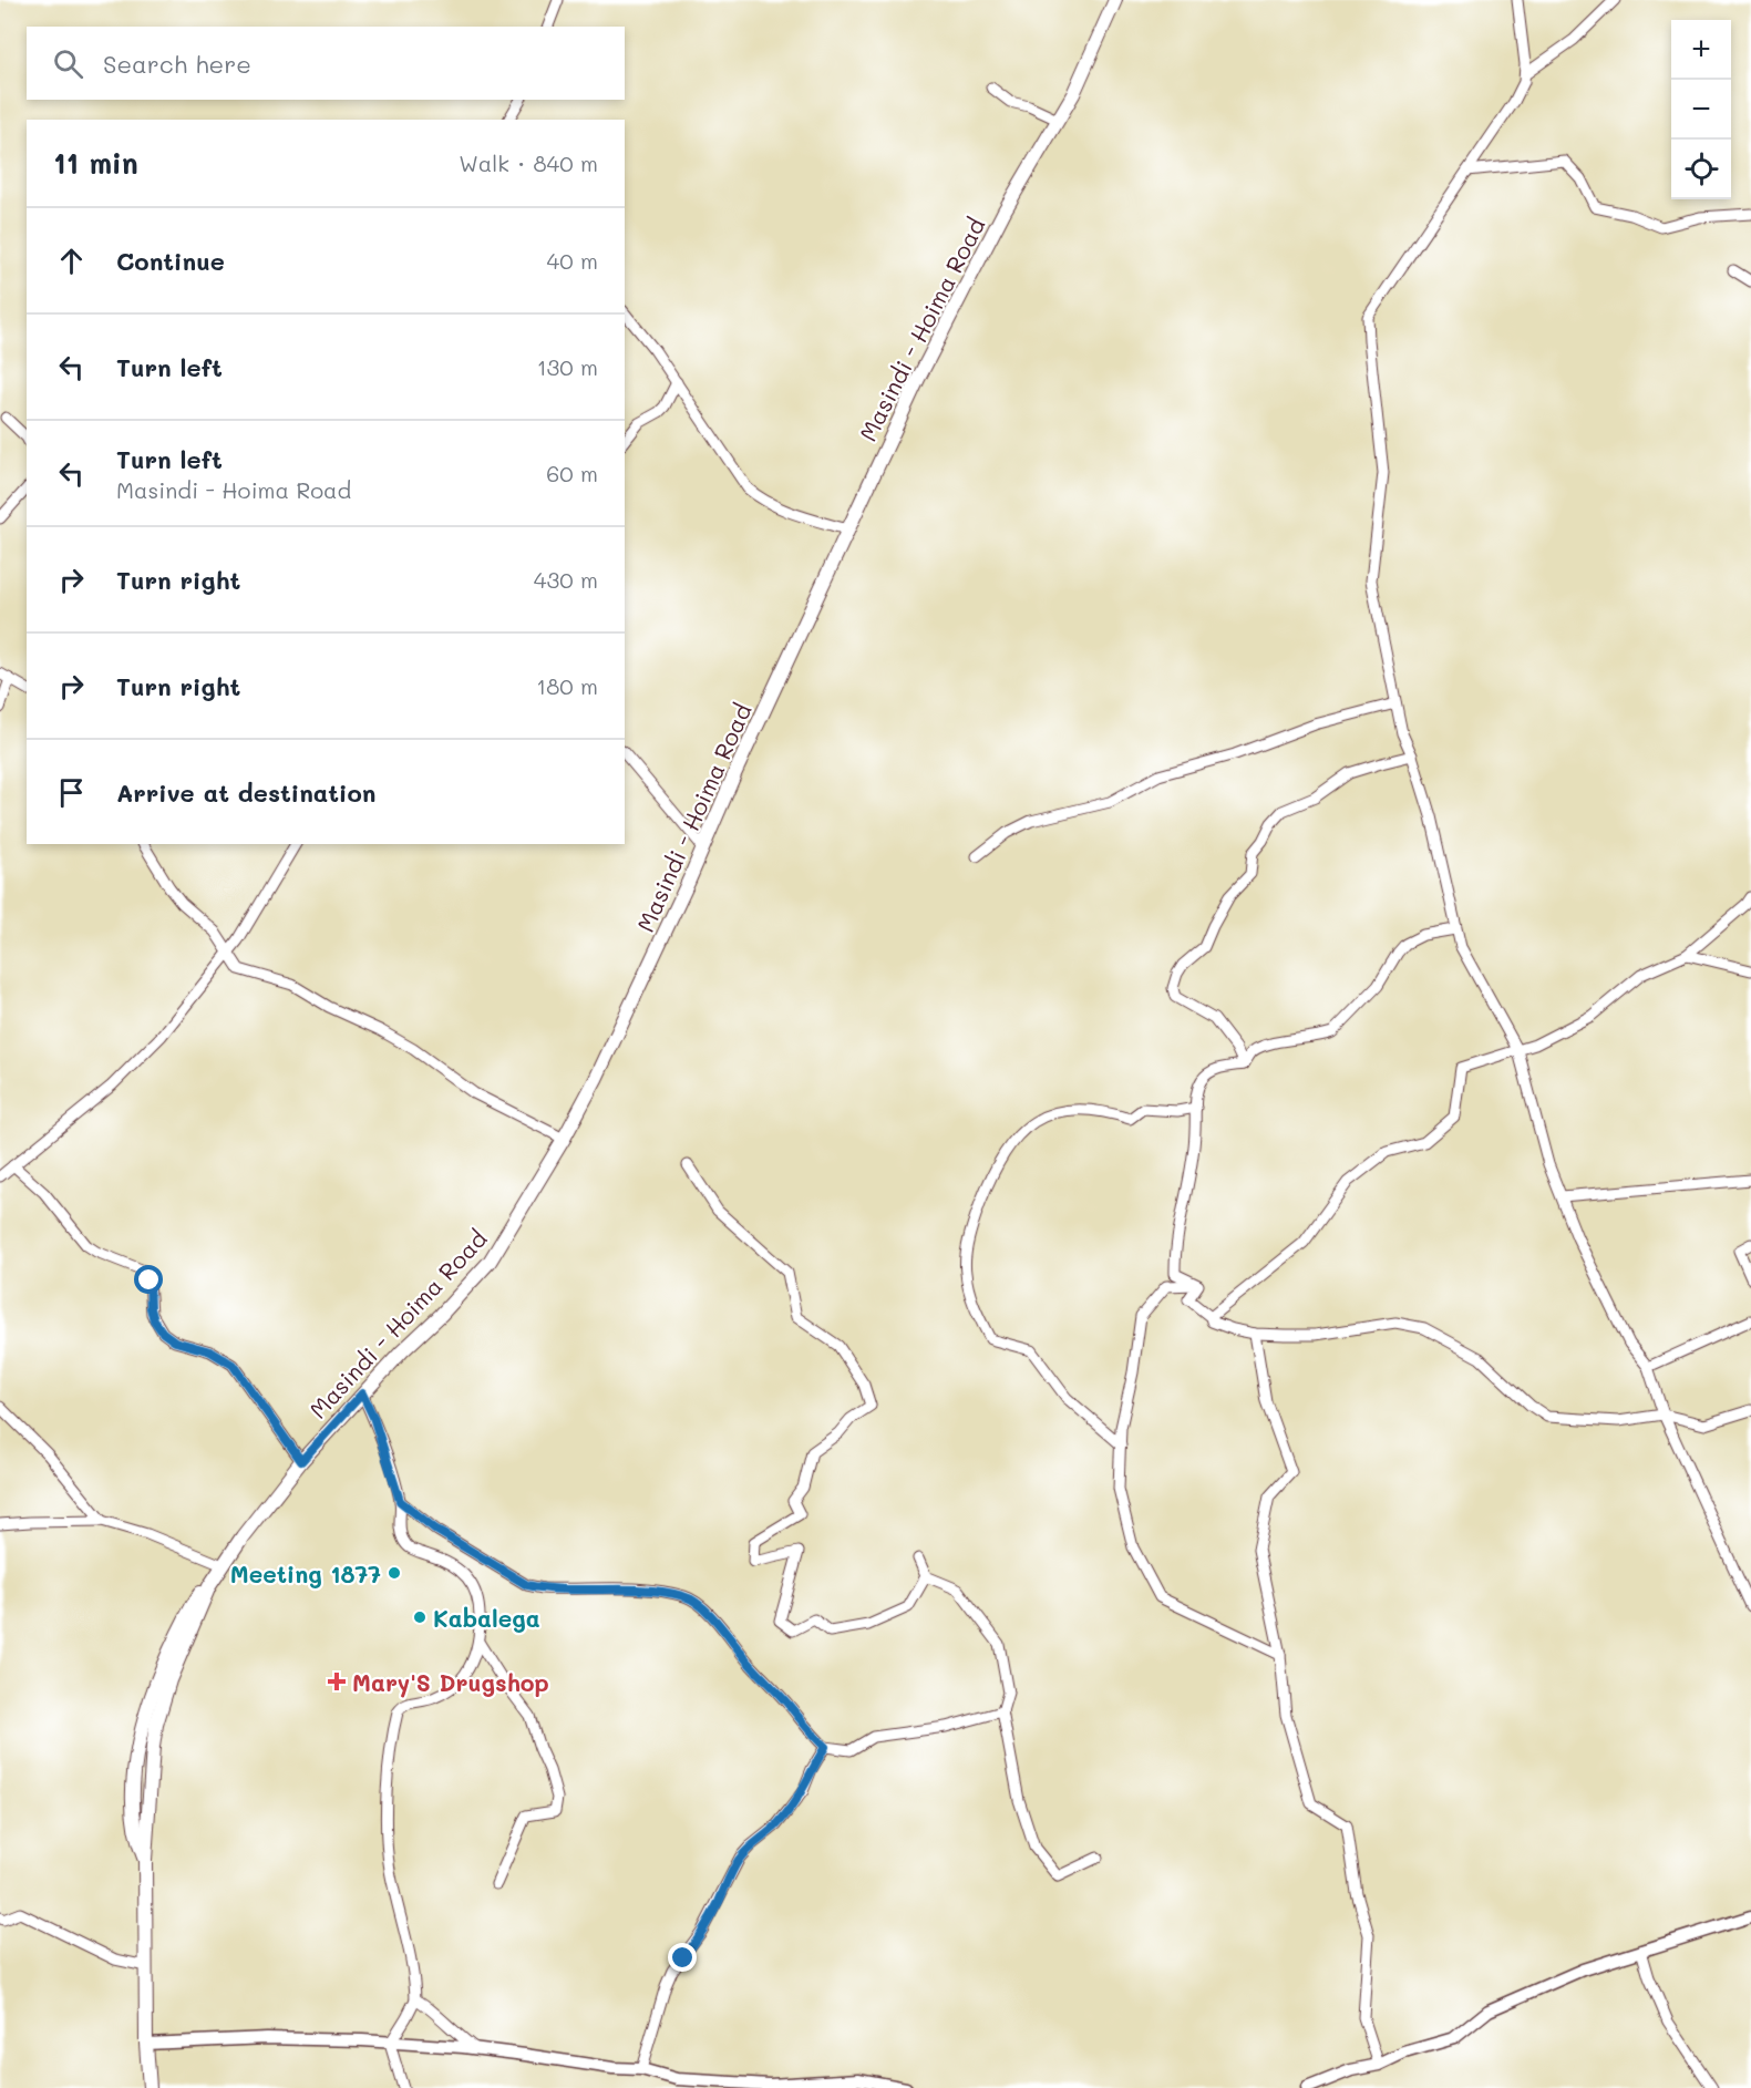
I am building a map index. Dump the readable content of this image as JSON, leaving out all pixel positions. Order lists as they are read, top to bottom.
{
  "streets": {
    "main road": ["Masindi - Hoima Road"]
  },
  "places": {
    "other": ["Meeting 1877", "Kabalega"],
    "health": ["Mary'S Drugshop"]
  },
  "page": {
    "map_buttons": ["+", "−"],
    "search": "Search here",
    "heading": ["11 min", "Walk · 840 m"],
    "list": [
      ["Continue", "40 m"],
      ["Turn left", "130 m"],
      ["Turn left", "Masindi - Hoima Road", "60 m"],
      ["Turn right", "430 m"],
      ["Turn right", "180 m"],
      "Arrive at destination"
    ]
  }
}
